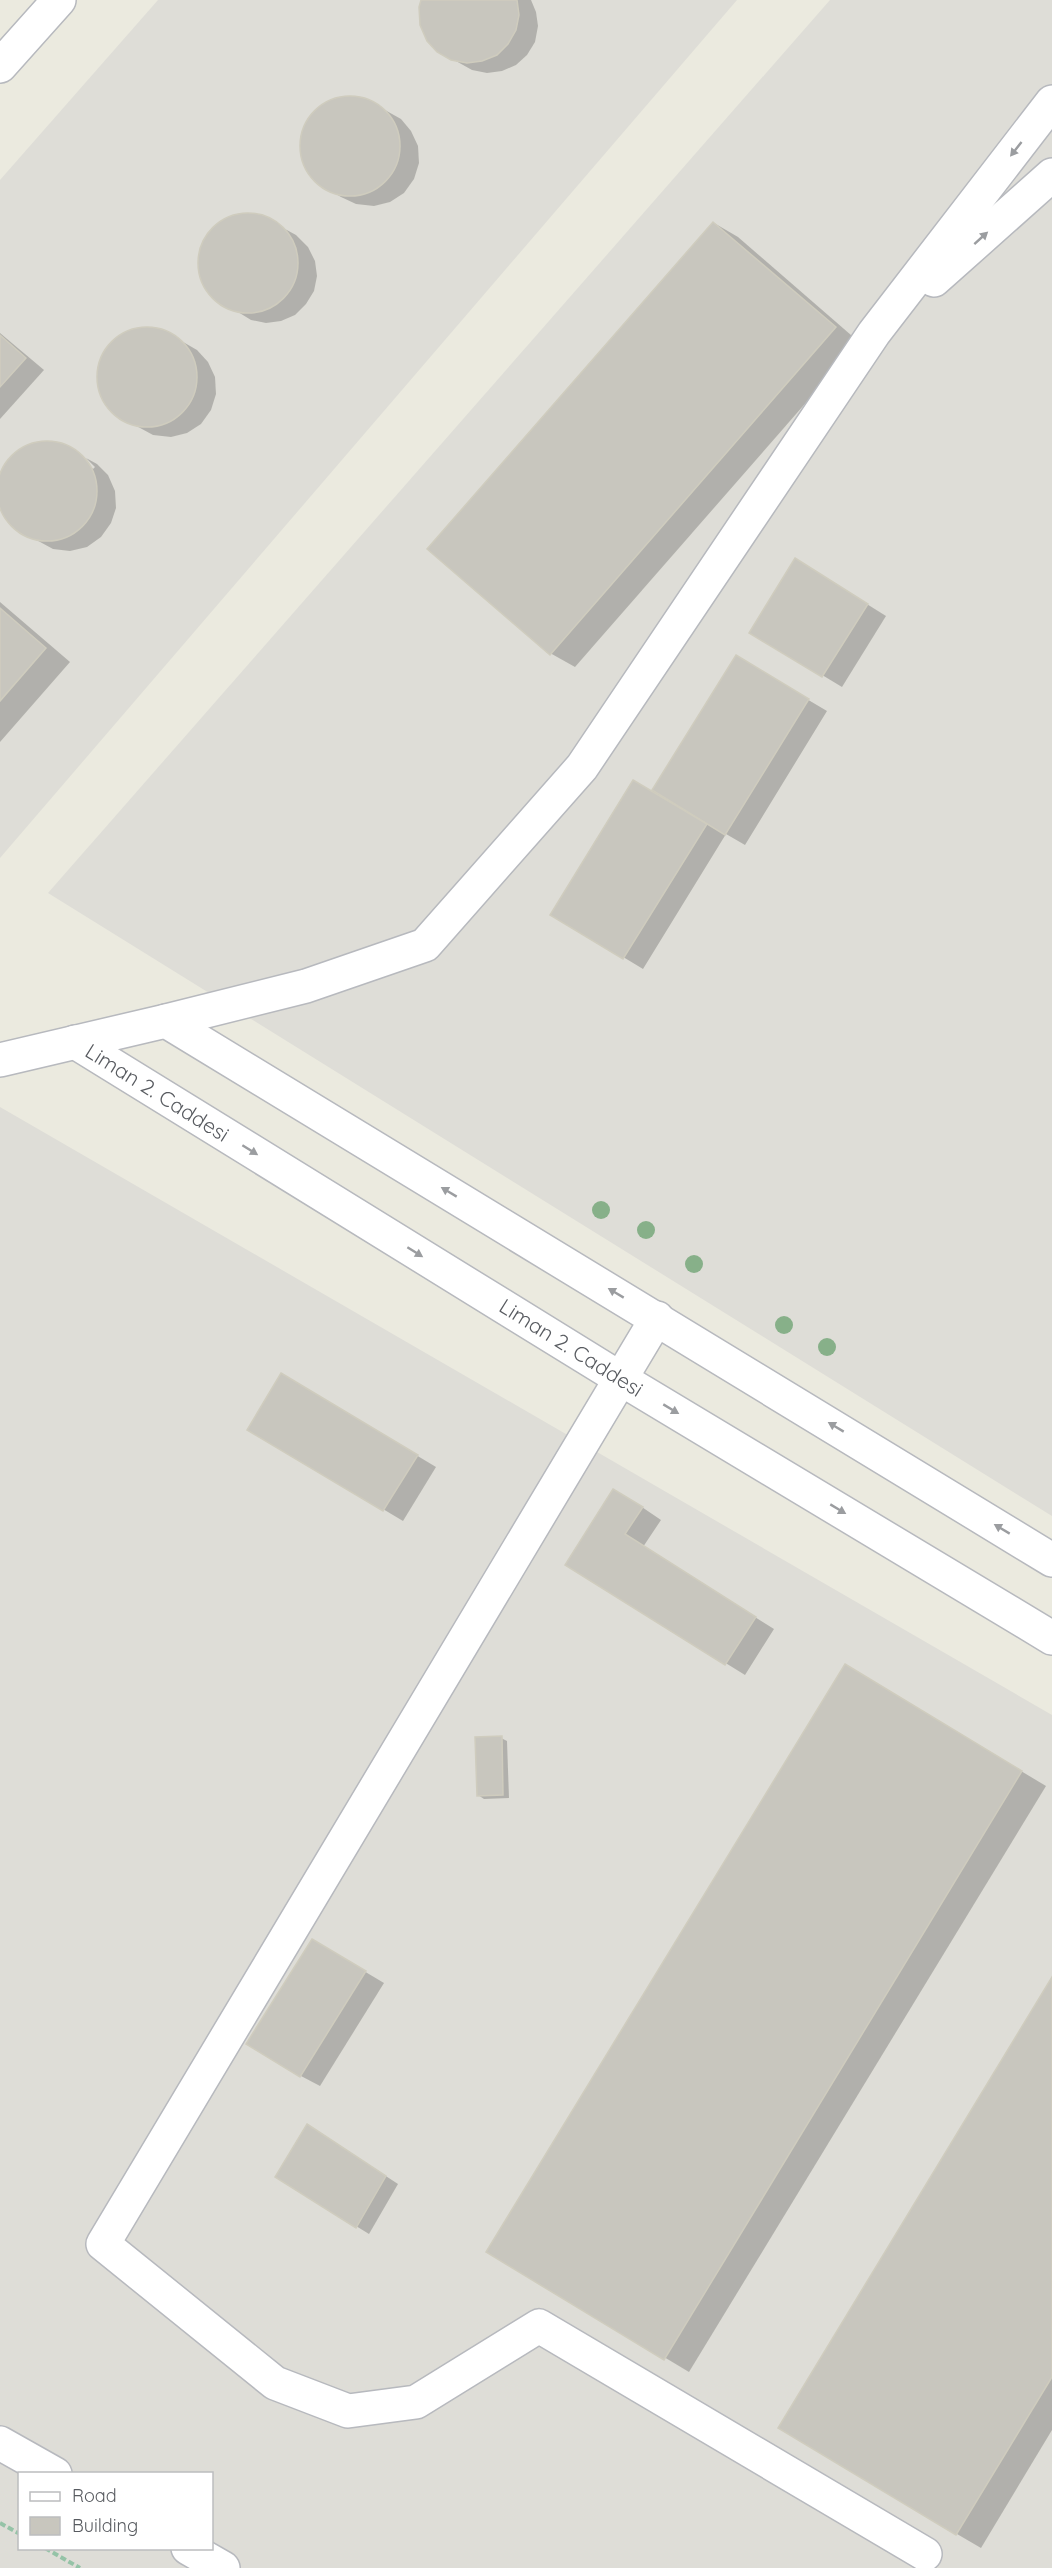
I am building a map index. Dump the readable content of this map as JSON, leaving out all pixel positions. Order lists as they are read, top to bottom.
{
  "streets": {
    "street": ["Liman 2. Caddesi"]
  },
  "legend": ["Road", "Building"]
}
